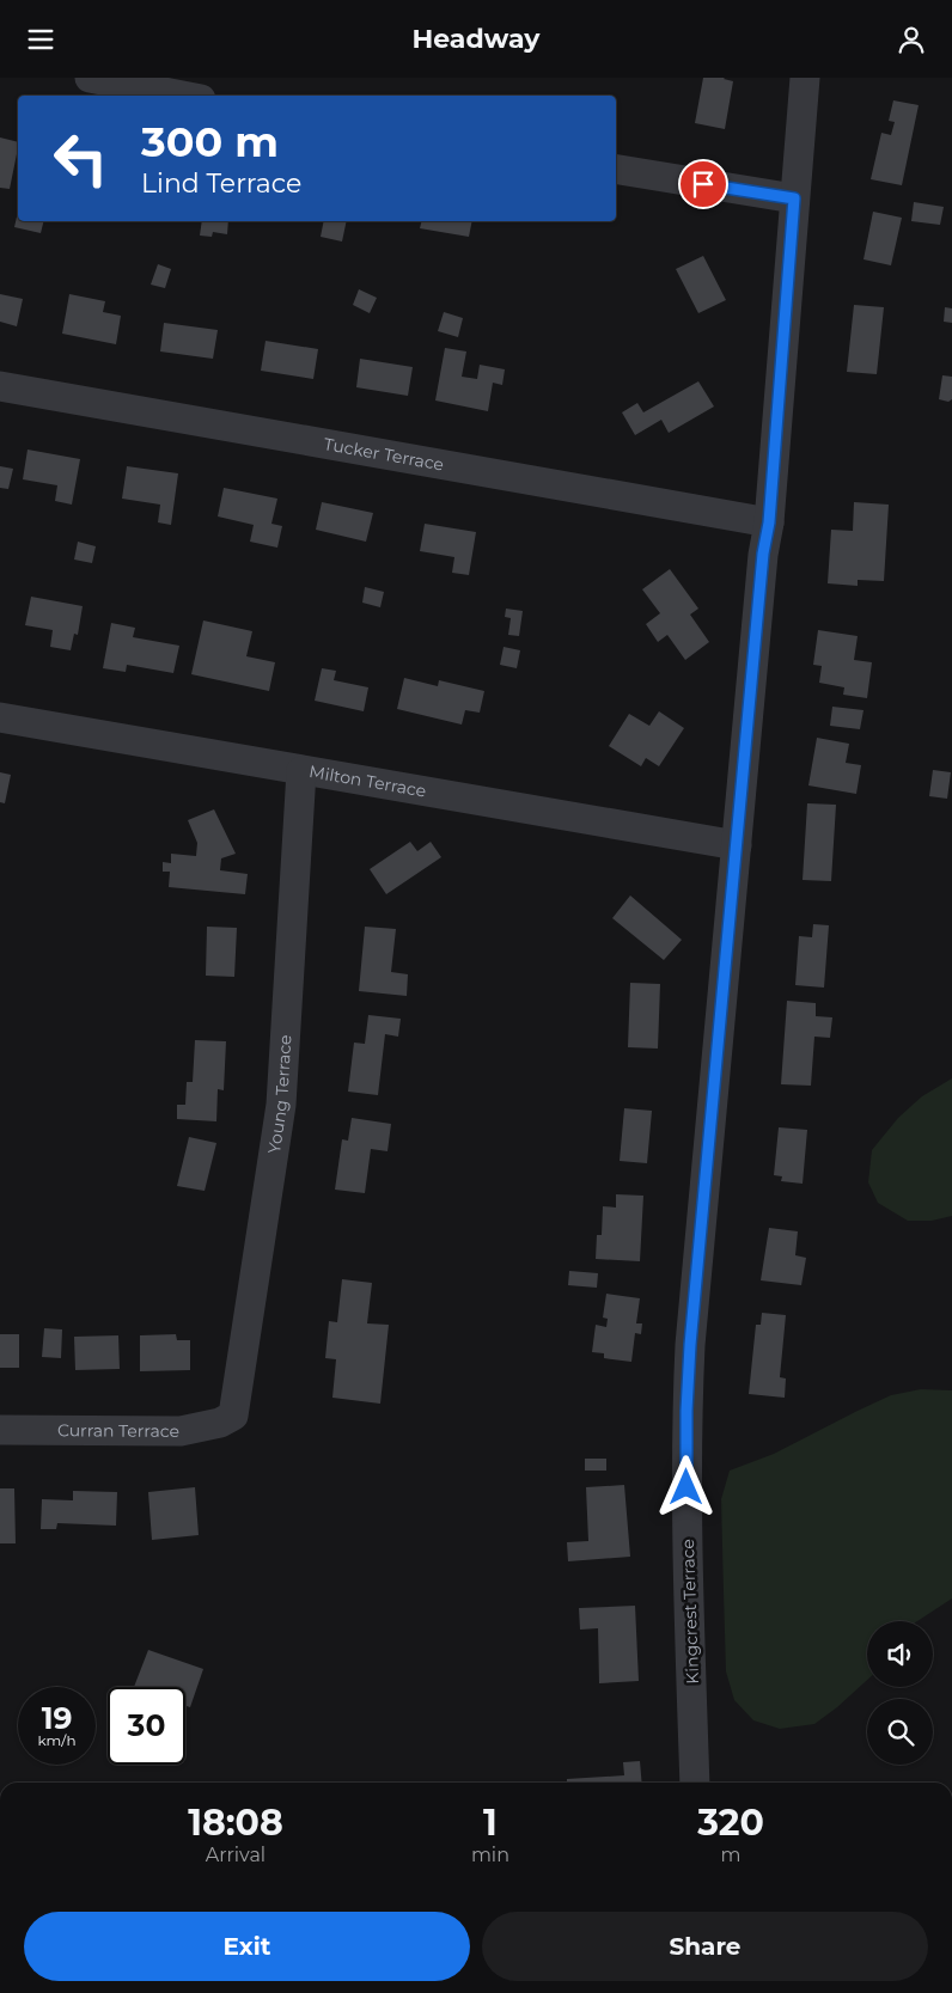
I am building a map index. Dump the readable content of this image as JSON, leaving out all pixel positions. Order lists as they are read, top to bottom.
{
  "streets": {
    "street": [
      "Tucker Terrace",
      "Milton Terrace",
      "Young Terrace",
      "Curran Terrace",
      "Kingcrest Terrace"
    ]
  },
  "crossings": [
    ["Tucker Terrace", "Kingcrest Terrace"],
    ["Milton Terrace", "Young Terrace"],
    ["Milton Terrace", "Kingcrest Terrace"],
    ["Young Terrace", "Curran Terrace"]
  ],
  "page": {
    "header": "Headway",
    "turn": ["300 m", "Lind Terrace"],
    "speed": "19 km/h",
    "limit": "30",
    "eta": [
      "18:08",
      "Arrival",
      "1",
      "min",
      "320",
      "m"
    ],
    "buttons": ["Exit", "Share"]
  }
}
